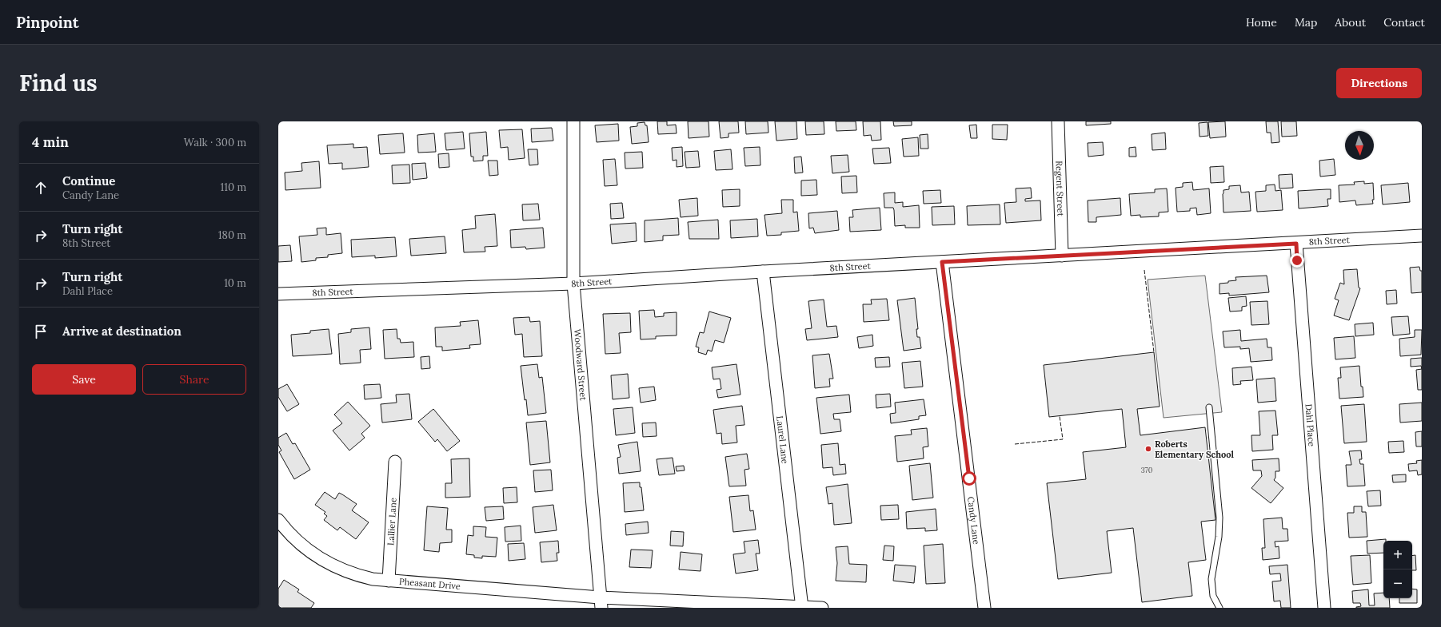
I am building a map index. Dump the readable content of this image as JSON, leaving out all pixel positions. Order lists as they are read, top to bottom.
{
  "streets": {
    "street": [
      "Regent Street",
      "8th Street",
      "Woodward Street",
      "Dahl Place",
      "Laurel Lane",
      "Candy Lane",
      "Lallier Lane",
      "Pheasant Drive"
    ]
  },
  "crossings": [
    ["Regent Street", "8th Street"],
    ["8th Street", "Woodward Street"],
    ["8th Street", "Dahl Place"],
    ["8th Street", "Laurel Lane"],
    ["8th Street", "Candy Lane"],
    ["Woodward Street", "Pheasant Drive"],
    ["Laurel Lane", "Pheasant Drive"],
    ["Lallier Lane", "Pheasant Drive"]
  ],
  "places": ["Roberts Elementary School"],
  "house_numbers": ["370"],
  "north": "bottom",
  "page": {
    "header": "Pinpoint",
    "nav": [
      "Home",
      "Map",
      "About",
      "Contact"
    ],
    "buttons": [
      "Directions",
      ["Save", "Share"]
    ],
    "title": "Find us",
    "heading": ["4 min", "Walk · 300 m"],
    "list": [
      ["Continue", "Candy Lane", "110 m"],
      ["Turn right", "8th Street", "180 m"],
      ["Turn right", "Dahl Place", "10 m"],
      "Arrive at destination"
    ],
    "map_buttons": ["+", "−"]
  }
}
